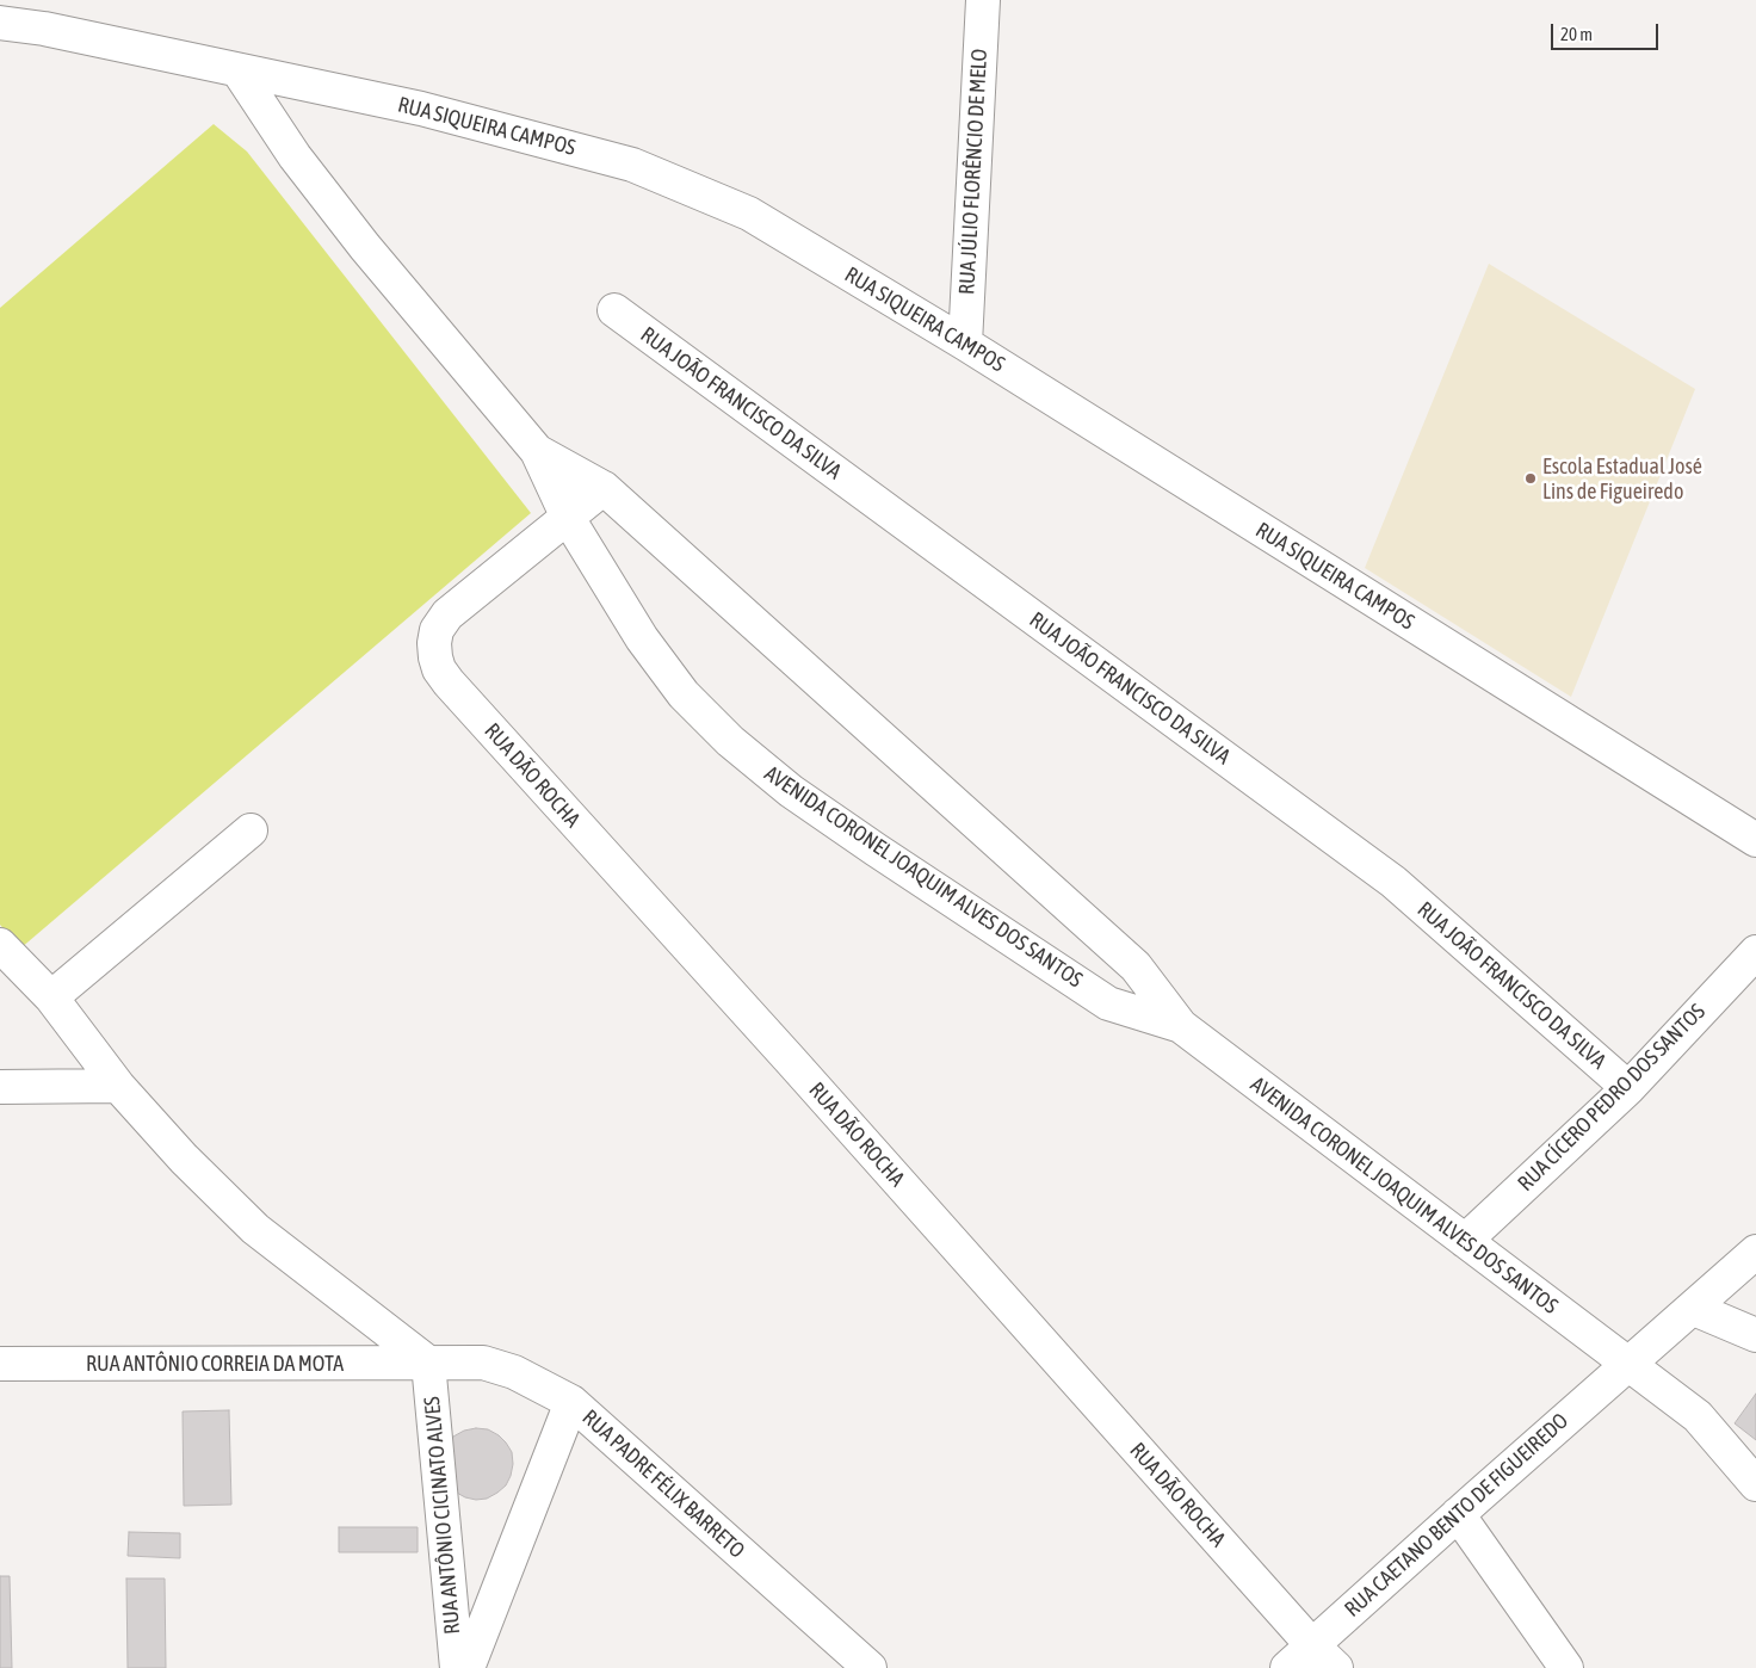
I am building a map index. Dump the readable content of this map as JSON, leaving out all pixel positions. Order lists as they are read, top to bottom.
{
  "streets": {
    "street": [
      "RUA SIQUEIRA CAMPOS",
      "RUA JÚLIO FLORÊNCIO DE MELO",
      "RUA JOÃO FRANCISCO DA SILVA",
      "RUA DÃO ROCHA",
      "AVENIDA CORONEL JOAQUIM ALVES DOS SANTOS",
      "RUA CÍCERO PEDRO DOS SANTOS",
      "RUA ANTÔNIO CORREIA DA MOTA",
      "RUA PADRE FÉLIX BARRETO",
      "RUA ANTÔNIO CICINATO ALVES",
      "RUA CAETANO BENTO DE FIGUEIREDO"
    ]
  },
  "crossings": [
    ["RUA SIQUEIRA CAMPOS", "RUA JÚLIO FLORÊNCIO DE MELO"],
    ["RUA SIQUEIRA CAMPOS", "AVENIDA CORONEL JOAQUIM ALVES DOS SANTOS"],
    ["RUA JOÃO FRANCISCO DA SILVA", "RUA CÍCERO PEDRO DOS SANTOS"],
    ["RUA DÃO ROCHA", "AVENIDA CORONEL JOAQUIM ALVES DOS SANTOS"],
    ["RUA DÃO ROCHA", "RUA CAETANO BENTO DE FIGUEIREDO"],
    ["AVENIDA CORONEL JOAQUIM ALVES DOS SANTOS", "RUA CÍCERO PEDRO DOS SANTOS"],
    ["AVENIDA CORONEL JOAQUIM ALVES DOS SANTOS", "RUA CAETANO BENTO DE FIGUEIREDO"],
    ["RUA ANTÔNIO CORREIA DA MOTA", "RUA PADRE FÉLIX BARRETO"],
    ["RUA ANTÔNIO CORREIA DA MOTA", "RUA ANTÔNIO CICINATO ALVES"],
    ["RUA PADRE FÉLIX BARRETO", "RUA ANTÔNIO CICINATO ALVES"]
  ],
  "places": ["Escola Estadual José Lins de Figueiredo"],
  "scale_bar": "20 m"
}
